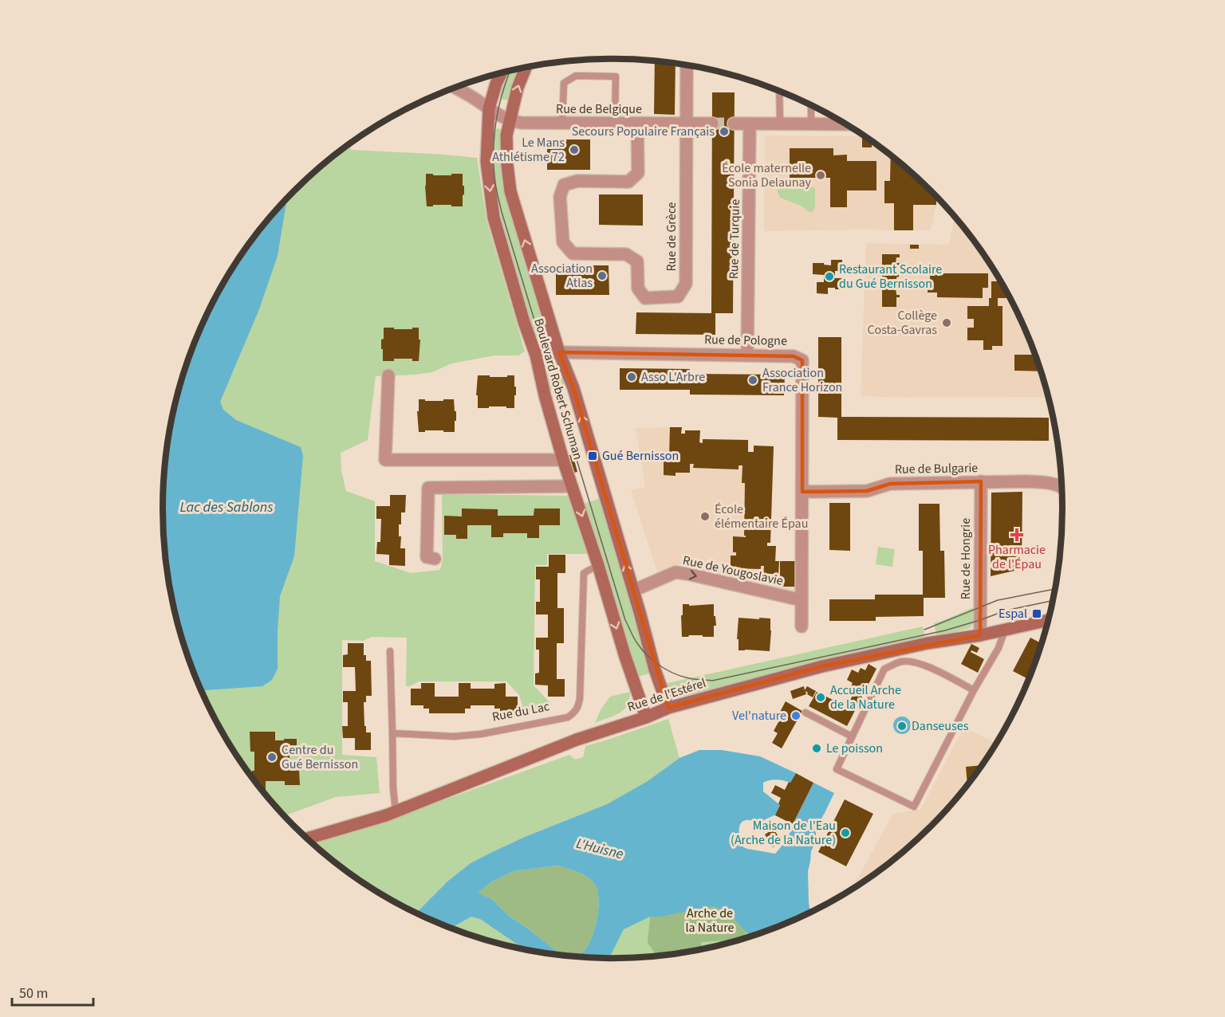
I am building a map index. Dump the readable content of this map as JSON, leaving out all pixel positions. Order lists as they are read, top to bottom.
{
  "streets": {
    "street": [
      "Rue de Belgique",
      "Rue de Grèce",
      "Rue de Turquie",
      "Rue de Pologne",
      "Boulevard Robert Schuman",
      "Rue de Bulgarie",
      "Rue de Hongrie",
      "Rue de Yougoslavie",
      "Rue de l'Estérel"
    ],
    "lane": ["Rue du Lac"]
  },
  "crossings": [
    ["Rue de Belgique", "Rue de Grèce"],
    ["Rue de Belgique", "Boulevard Robert Schuman"],
    ["Rue de Turquie", "Rue de Pologne"],
    ["Rue de Pologne", "Boulevard Robert Schuman"],
    ["Rue de Pologne", "Rue de Bulgarie"],
    ["Rue de Pologne", "Rue de Yougoslavie"],
    ["Boulevard Robert Schuman", "Rue de Yougoslavie"],
    ["Boulevard Robert Schuman", "Rue de l'Estérel"],
    ["Boulevard Robert Schuman", "Rue du Lac"],
    ["Rue de Bulgarie", "Rue de Hongrie"],
    ["Rue de Hongrie", "Rue de l'Estérel"]
  ],
  "one_way": ["Rue de Yougoslavie"],
  "water": ["Lac des Sablons", "L'Huisne"],
  "parks": ["Arche de la Nature"],
  "places": {
    "other": [
      "Secours Populaire Français",
      "Le Mans Athlétisme 72",
      "École maternelle Sonia Delaunay",
      "Association Atlas",
      "Restaurant Scolaire du Gué Bernisson",
      "Collège Costa-Gavras",
      "Asso L'Arbre",
      "Association France Horizon",
      "École élémentaire Épau",
      "Accueil Arche de la Nature",
      "Vel'nature",
      "Danseuses",
      "Le poisson",
      "Centre du Gué Bernisson",
      "Maison de l’Eau (Arche de la Nature)"
    ],
    "transit": ["Gué Bernisson", "Espal"],
    "health": ["Pharmacie de l'Épau"]
  },
  "scale_bar": "50 m"
}
